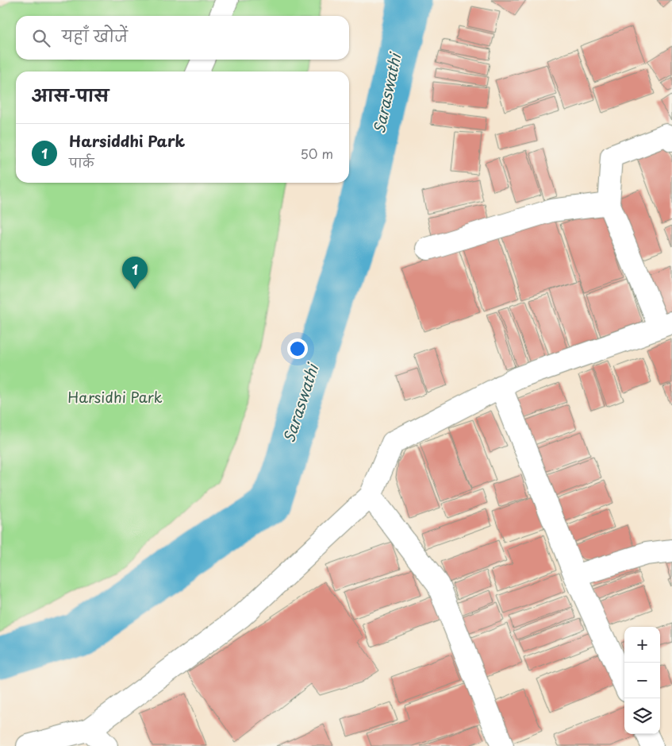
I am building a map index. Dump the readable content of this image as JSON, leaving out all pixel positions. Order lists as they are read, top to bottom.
{
  "water": ["Saraswathi"],
  "parks": ["Harsidhi Park"],
  "page": {
    "search": "यहाँ खोजें",
    "heading": "आस-पास",
    "list": [
      {
        "mark": "1",
        "name": "Harsiddhi Park",
        "note": "पार्क",
        "value": "50 m"
      }
    ],
    "pins": "1",
    "map_buttons": ["+", "−"]
  }
}
